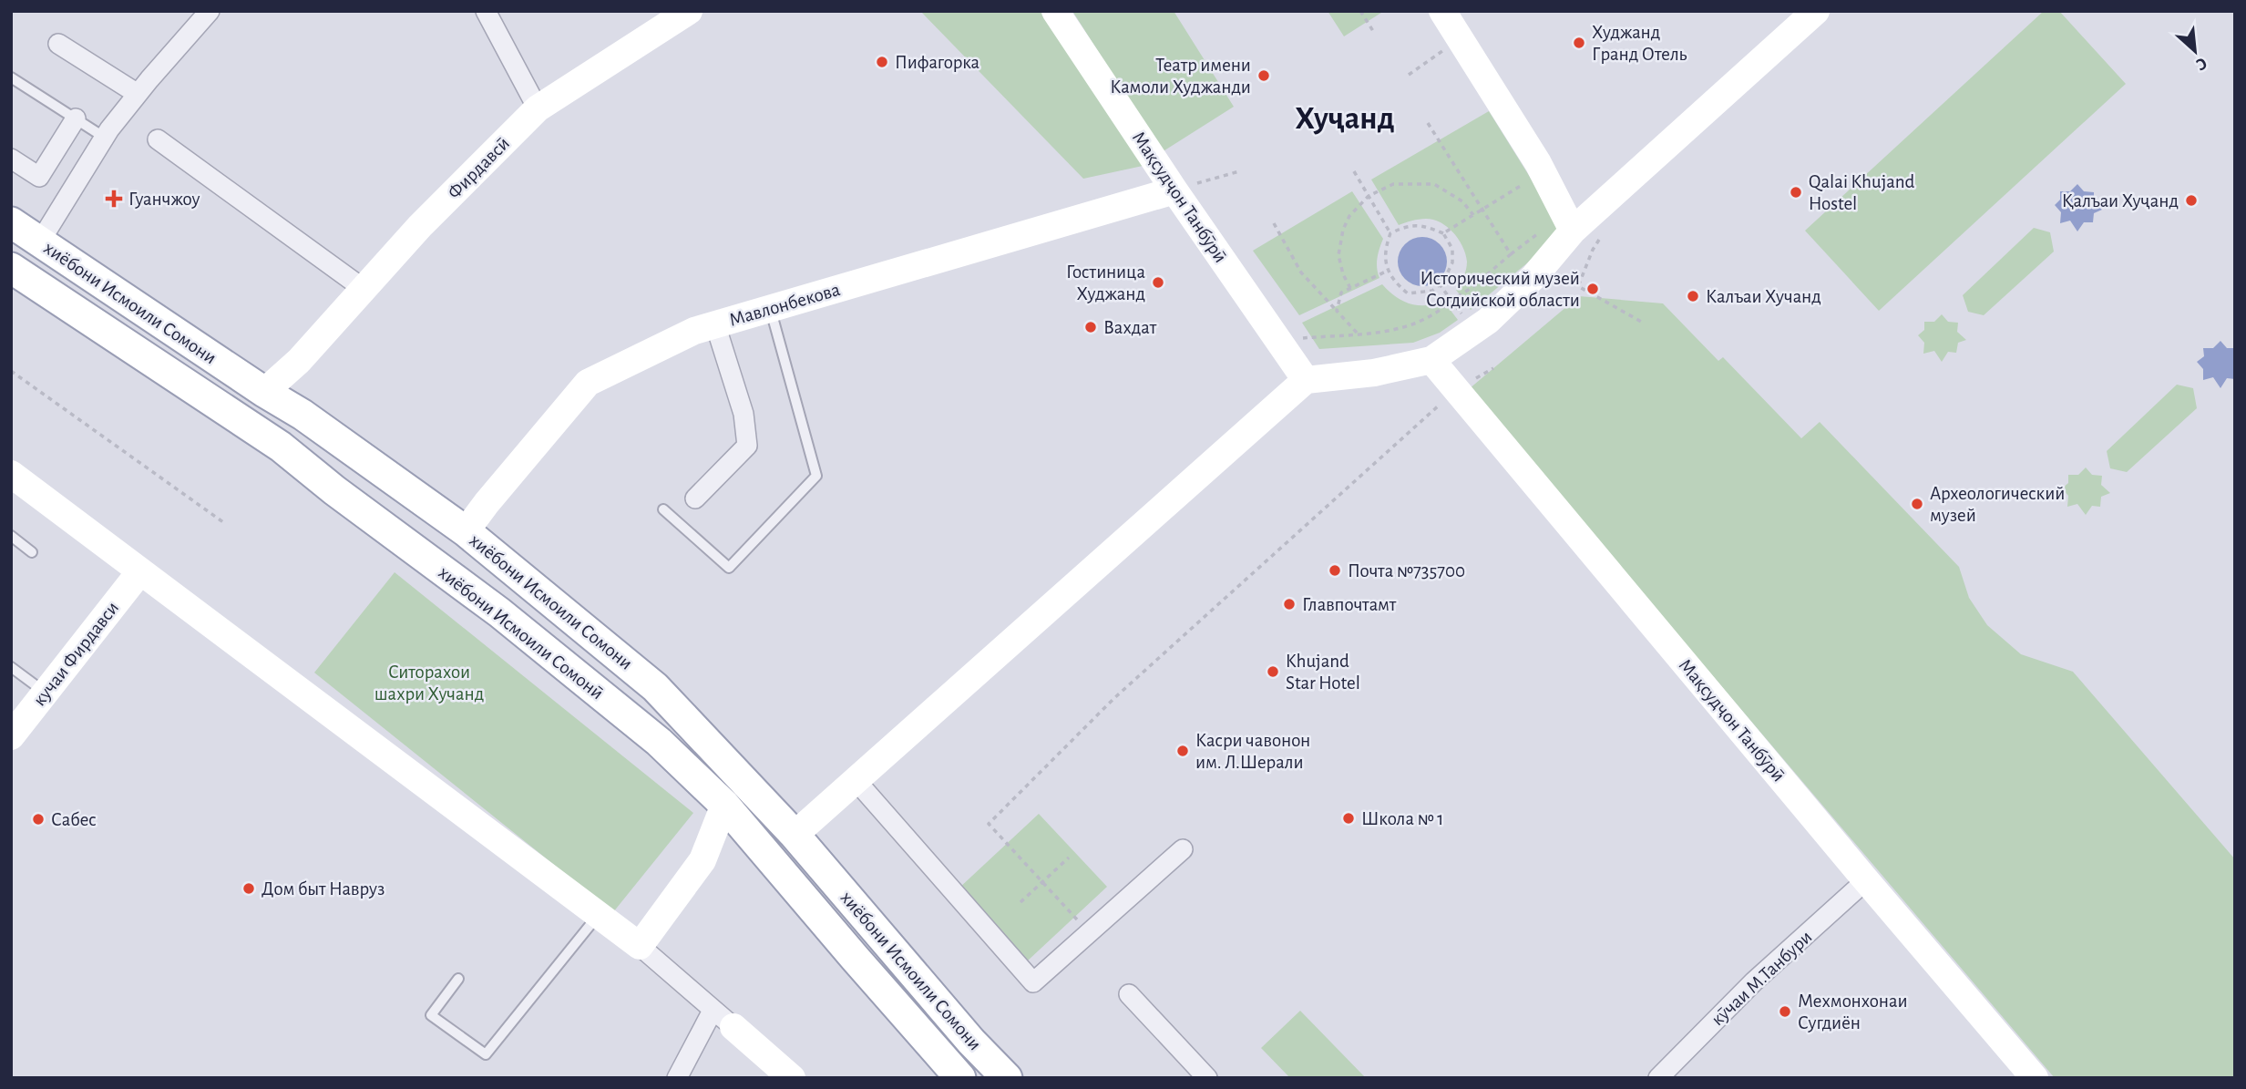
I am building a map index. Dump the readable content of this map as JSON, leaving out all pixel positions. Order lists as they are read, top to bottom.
{
  "streets": {
    "main road": ["хиёбони Исмоили Сомони", "хиёбони Исмоили Сомонӣ"],
    "street": [
      "Фирдавсӣ",
      "Мақсудҷон Танбӯрӣ",
      "Мавлонбекова",
      "кучаи Фирдавси",
      "кӯчаи М.Танбури"
    ]
  },
  "crossings": [
    ["Фирдавсӣ", "хиёбони Исмоили Сомони"],
    ["Мақсудҷон Танбӯрӣ", "Мавлонбекова"],
    ["Мақсудҷон Танбӯрӣ", "кӯчаи М.Танбури"],
    ["хиёбони Исмоили Сомони", "Мавлонбекова"]
  ],
  "districts": ["Хуҷанд"],
  "parks": ["Ситорахои шахри Хучанд"],
  "places": {
    "other": [
      "Худжанд Гранд Отель",
      "Пифагорка",
      "Театр имени Камоли Худжанди",
      "Qalai Khujand Hostel",
      "Қалъаи Хуҷанд",
      "Гостиница Худжанд",
      "Исторический музей Согдийской области",
      "Калъаи Хучанд",
      "Вахдат",
      "Археологический музей",
      "Почта №735700",
      "Главпочтамт",
      "Khujand Star Hotel",
      "Касри чавонон им. Л.Шерали",
      "Школа № 1",
      "Сабес",
      "Дом быт Навруз",
      "Мехмонхонаи Сугдиён"
    ],
    "health": ["Гуанчжоу"]
  },
  "north": "bottom right"
}
